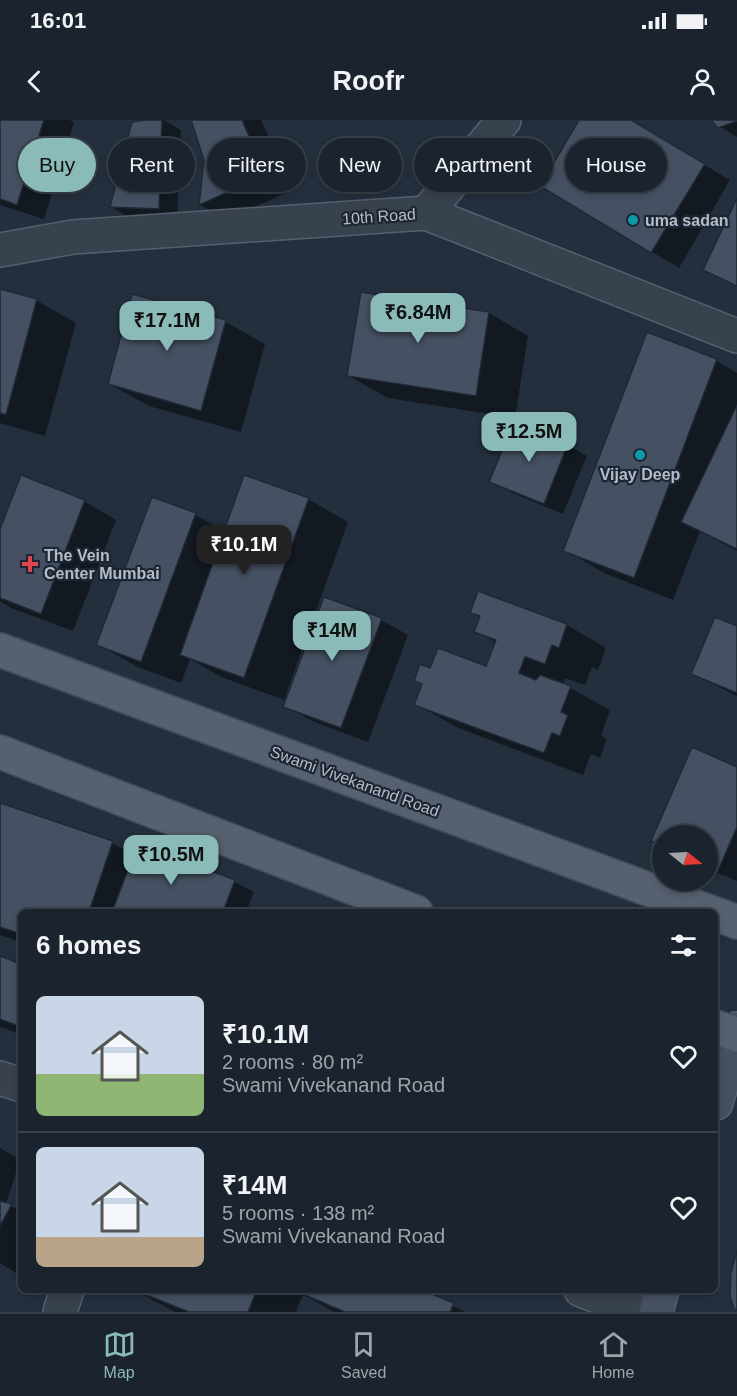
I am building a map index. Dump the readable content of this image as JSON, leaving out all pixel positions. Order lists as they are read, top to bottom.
{
  "streets": {
    "main road": ["Swami Vivekanand Road"],
    "street": ["10th Road"]
  },
  "places": {
    "other": ["uma sadan", "Vijay Deep"],
    "health": ["The Vein Center Mumbai"]
  },
  "north": "right",
  "page": {
    "status": "16:01",
    "header": "Roofr",
    "chip": [
      "Buy",
      "Rent",
      "Filters",
      "New",
      "Apartment",
      "House"
    ],
    "price": [
      "₹6.84M",
      "₹17.1M",
      "₹12.5M",
      "₹10.1M",
      "₹14M",
      "₹10.5M"
    ],
    "heading": "6 homes",
    "list": [
      {
        "name": "₹10.1M",
        "note": "2 rooms · 80 m² · Swami Vivekanand Road"
      },
      {
        "name": "₹14M",
        "note": "5 rooms · 138 m² · Swami Vivekanand Road"
      }
    ],
    "tabs": ["Map", "Saved", "Home"]
  }
}
